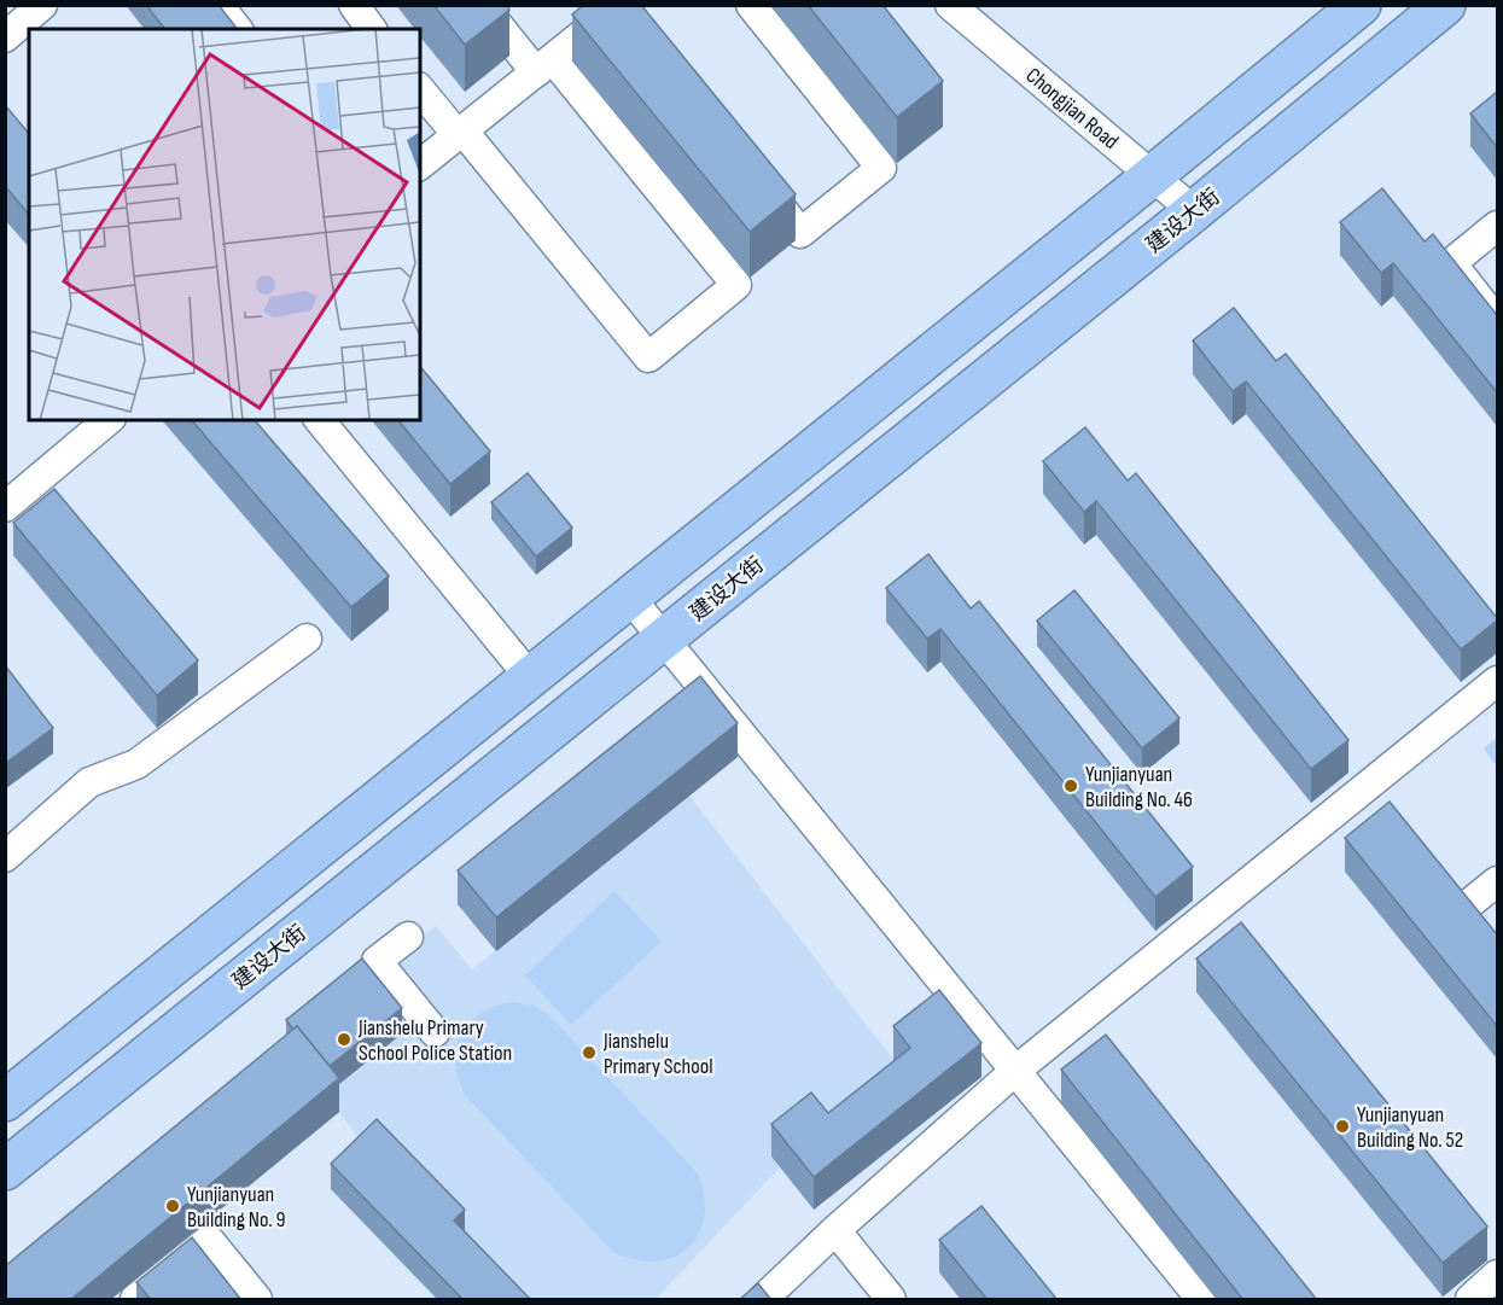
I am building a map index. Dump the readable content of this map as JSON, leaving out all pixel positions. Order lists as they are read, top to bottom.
{
  "streets": {
    "highway": ["建设大街"],
    "street": ["Chongjian Road"]
  },
  "crossings": [
    ["Chongjian Road", "建设大街"]
  ],
  "places": [
    "Yunjianyuan Building No. 46",
    "Jianshelu Primary School Police Station",
    "Jianshelu Primary School",
    "Yunjianyuan Building No. 52",
    "Yunjianyuan Building No. 9"
  ]
}
